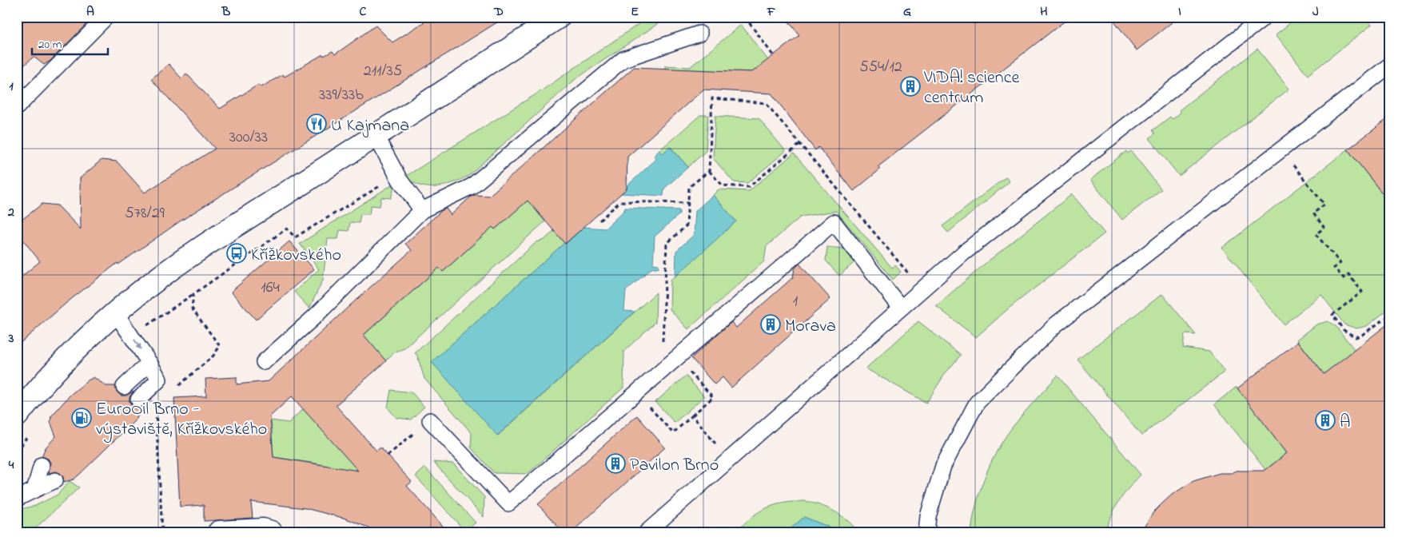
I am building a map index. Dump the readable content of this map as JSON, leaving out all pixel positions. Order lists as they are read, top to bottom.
{
  "places": {
    "building": [
      "VIDA! science centrum",
      "Morava",
      "A",
      "Pavilon Brno"
    ],
    "restaurant": ["U Kajmana"],
    "bus stop": ["Křížkovského"],
    "fuel station": ["EuroOil Brno - výstaviště, Křížkovského"]
  },
  "house_numbers": [
    "554/12",
    "211/35",
    "339/33b",
    "300/33",
    "578/29",
    "164",
    "1"
  ],
  "scale_bar": "20 m",
  "grid": {
    "columns": [
      "A",
      "B",
      "C",
      "D",
      "E",
      "F",
      "G",
      "H",
      "I",
      "J"
    ],
    "rows": [
      "1",
      "2",
      "3",
      "4"
    ]
  }
}
